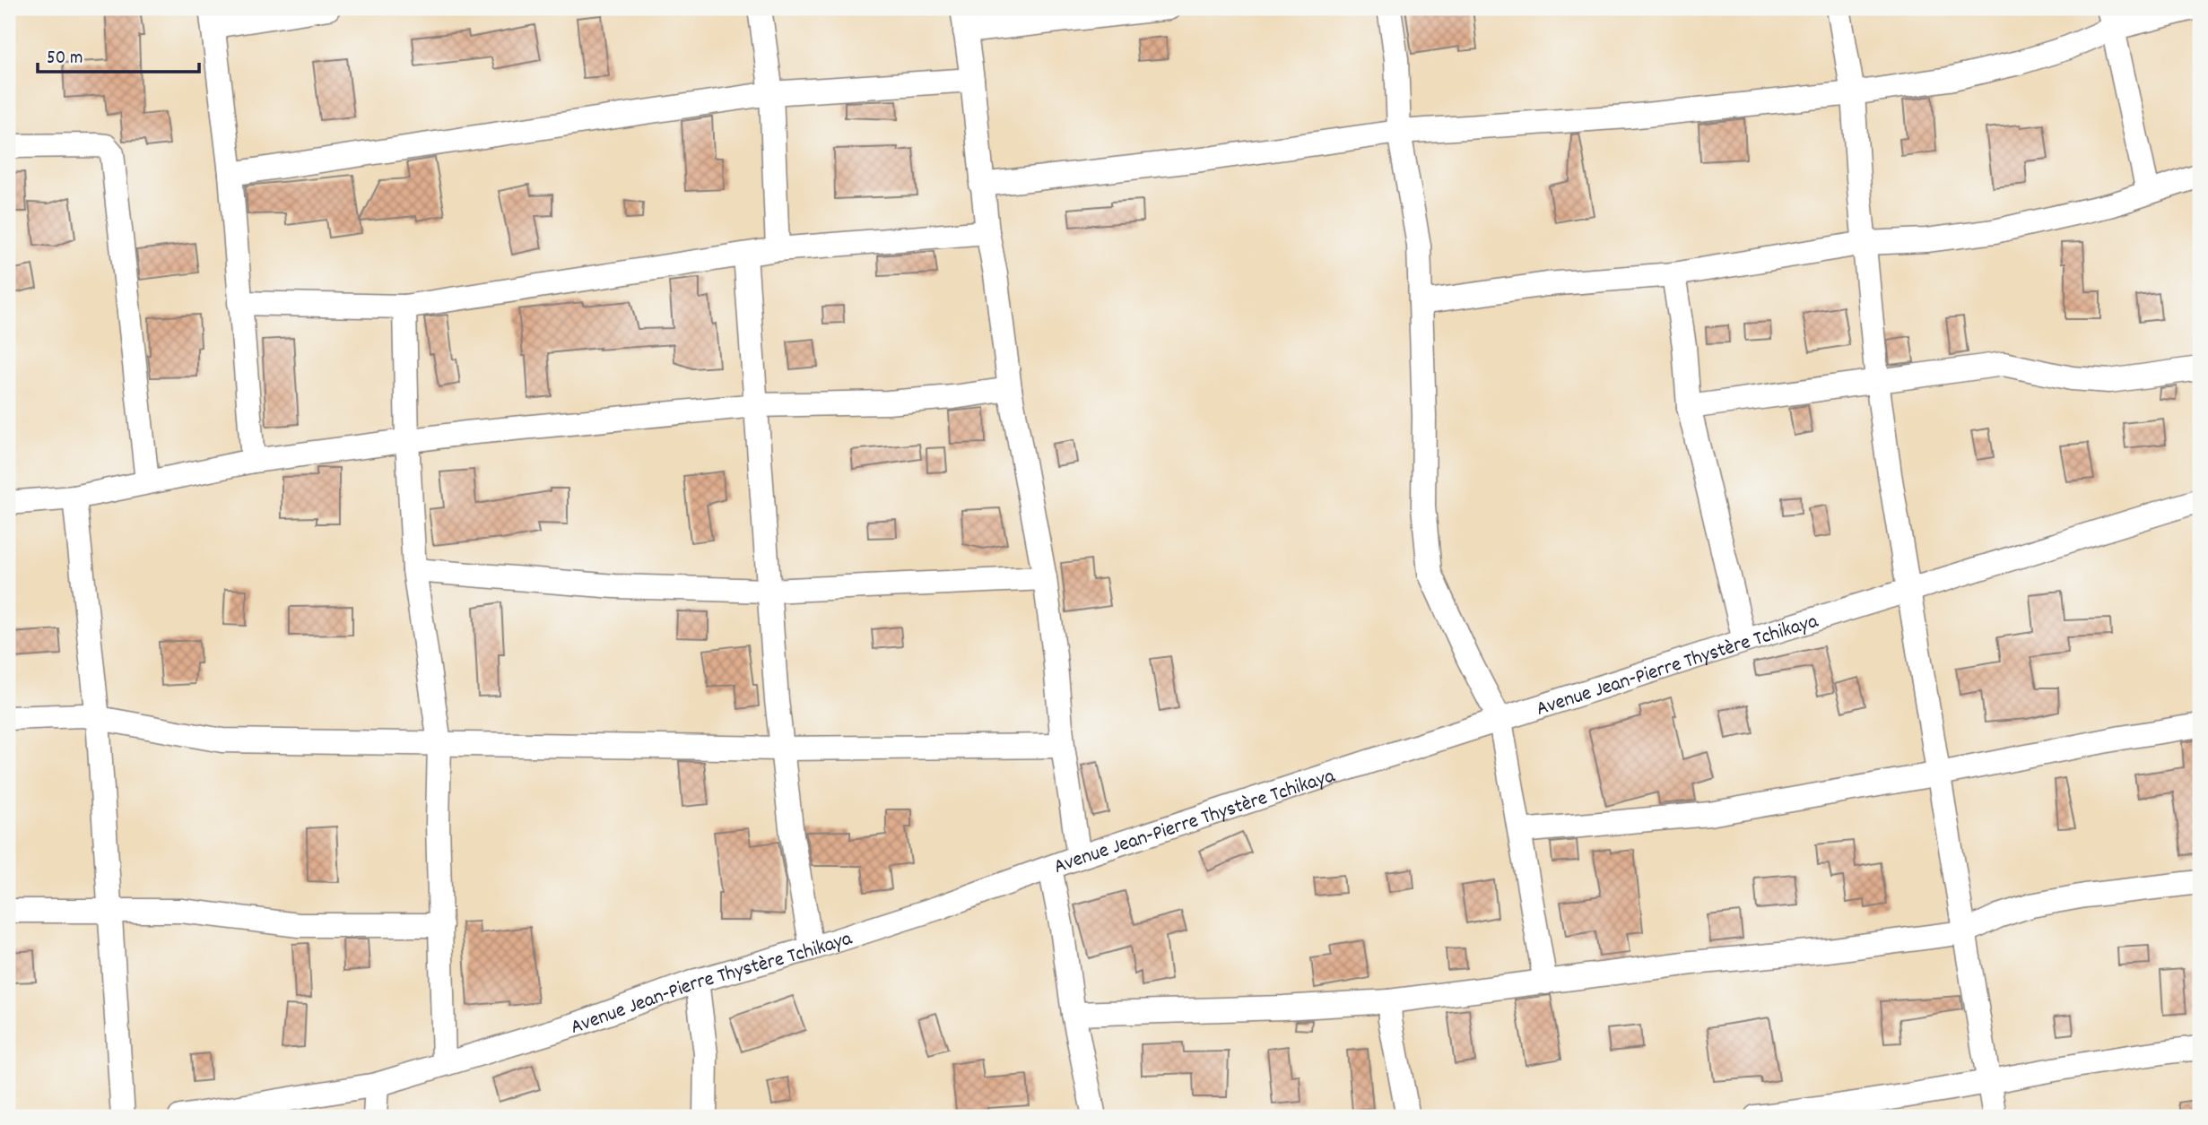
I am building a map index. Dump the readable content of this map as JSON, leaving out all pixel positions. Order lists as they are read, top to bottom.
{
  "streets": {
    "street": ["Avenue Jean-Pierre Thystère Tchikaya"]
  },
  "scale_bar": "50 m"
}
